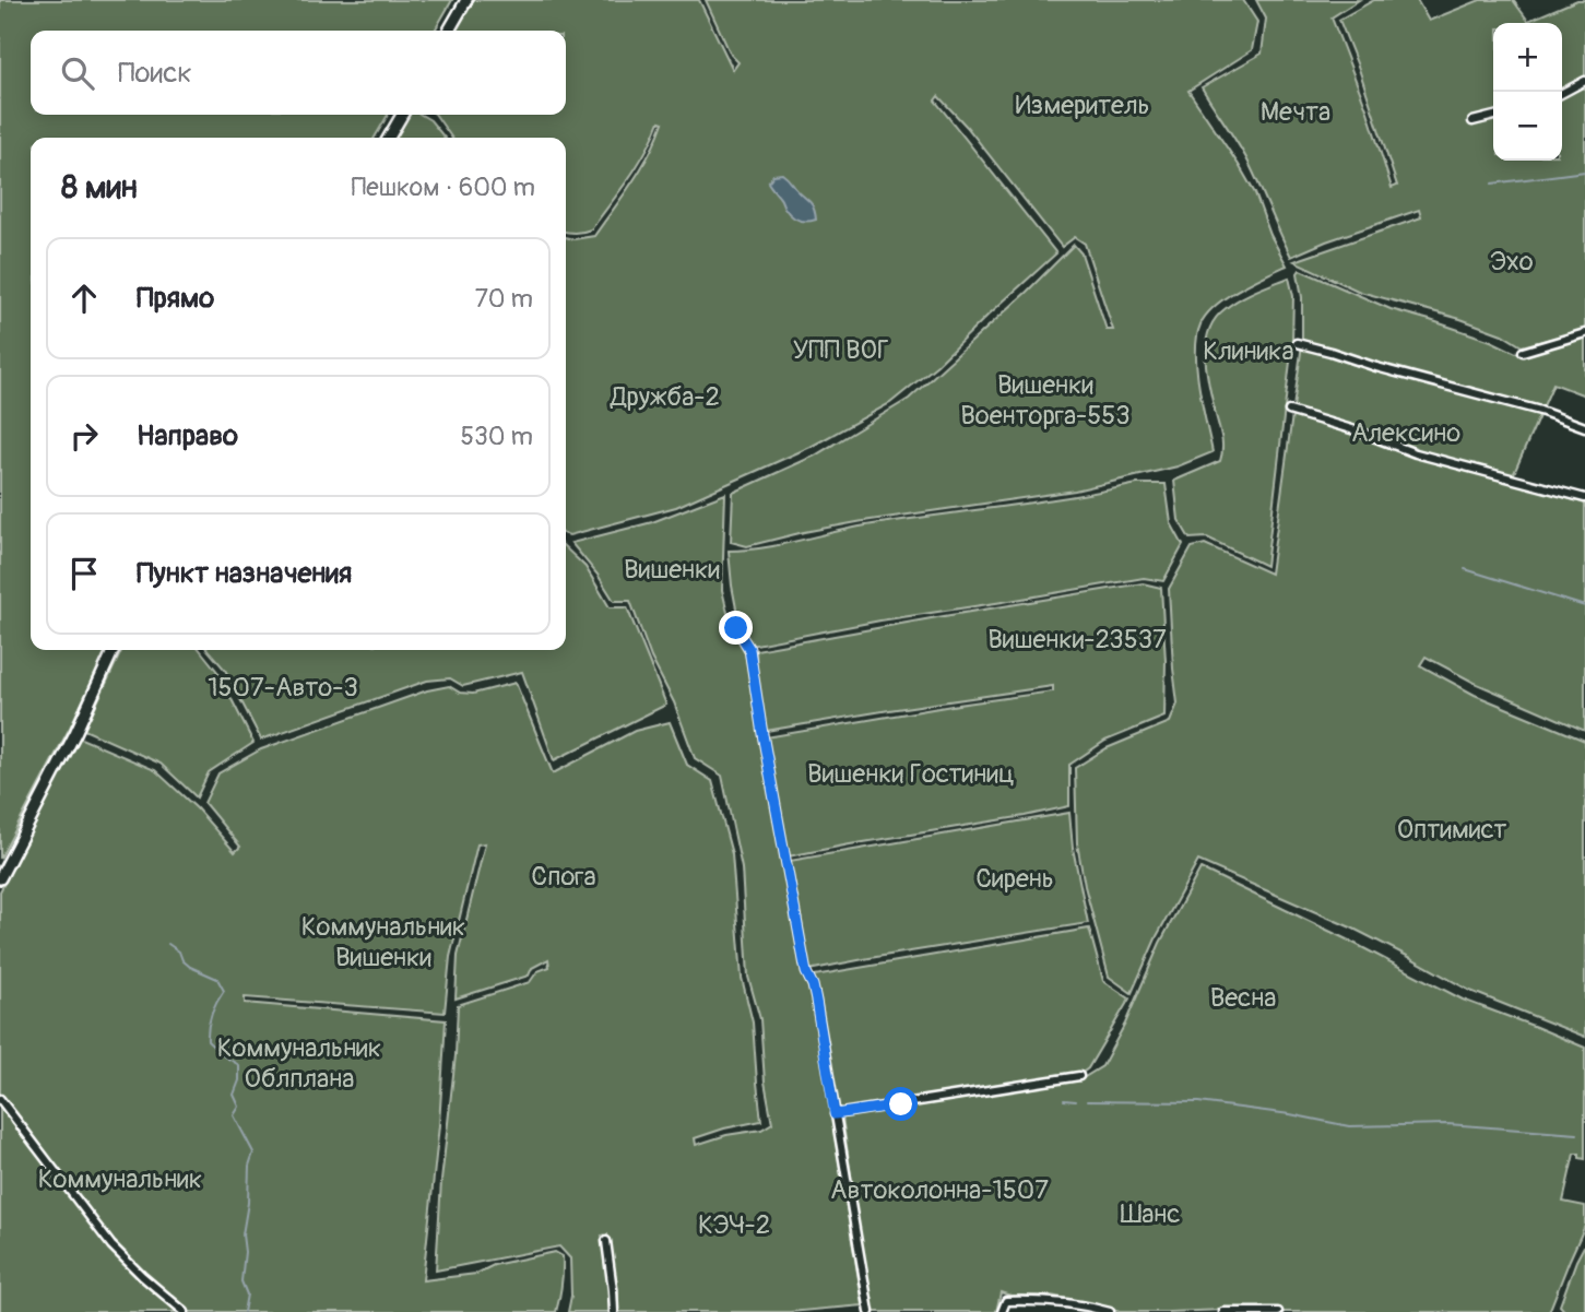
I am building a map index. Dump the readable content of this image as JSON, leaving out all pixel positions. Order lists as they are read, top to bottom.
{
  "parks": [
    "Измеритель",
    "Мечта",
    "Эхо",
    "УПП ВОГ",
    "Клиника",
    "Вишенки Военторга-553",
    "Дружба-2",
    "Алексино",
    "Вишенки",
    "Вишенки-23537",
    "1507-Авто-3",
    "Вишенки Гостиниц",
    "Оптимист",
    "Спога",
    "Сирень",
    "Коммунальник Вишенки",
    "Весна",
    "Коммунальник Облплана",
    "Коммунальник",
    "Автоколонна-1507",
    "Шанс",
    "КЭЧ-2"
  ],
  "page": {
    "map_buttons": ["+", "−"],
    "search": "Поиск",
    "heading": ["8 мин", "Пешком · 600 m"],
    "list": [
      ["Прямо", "70 m"],
      ["Направо", "530 m"],
      "Пункт назначения"
    ]
  }
}
